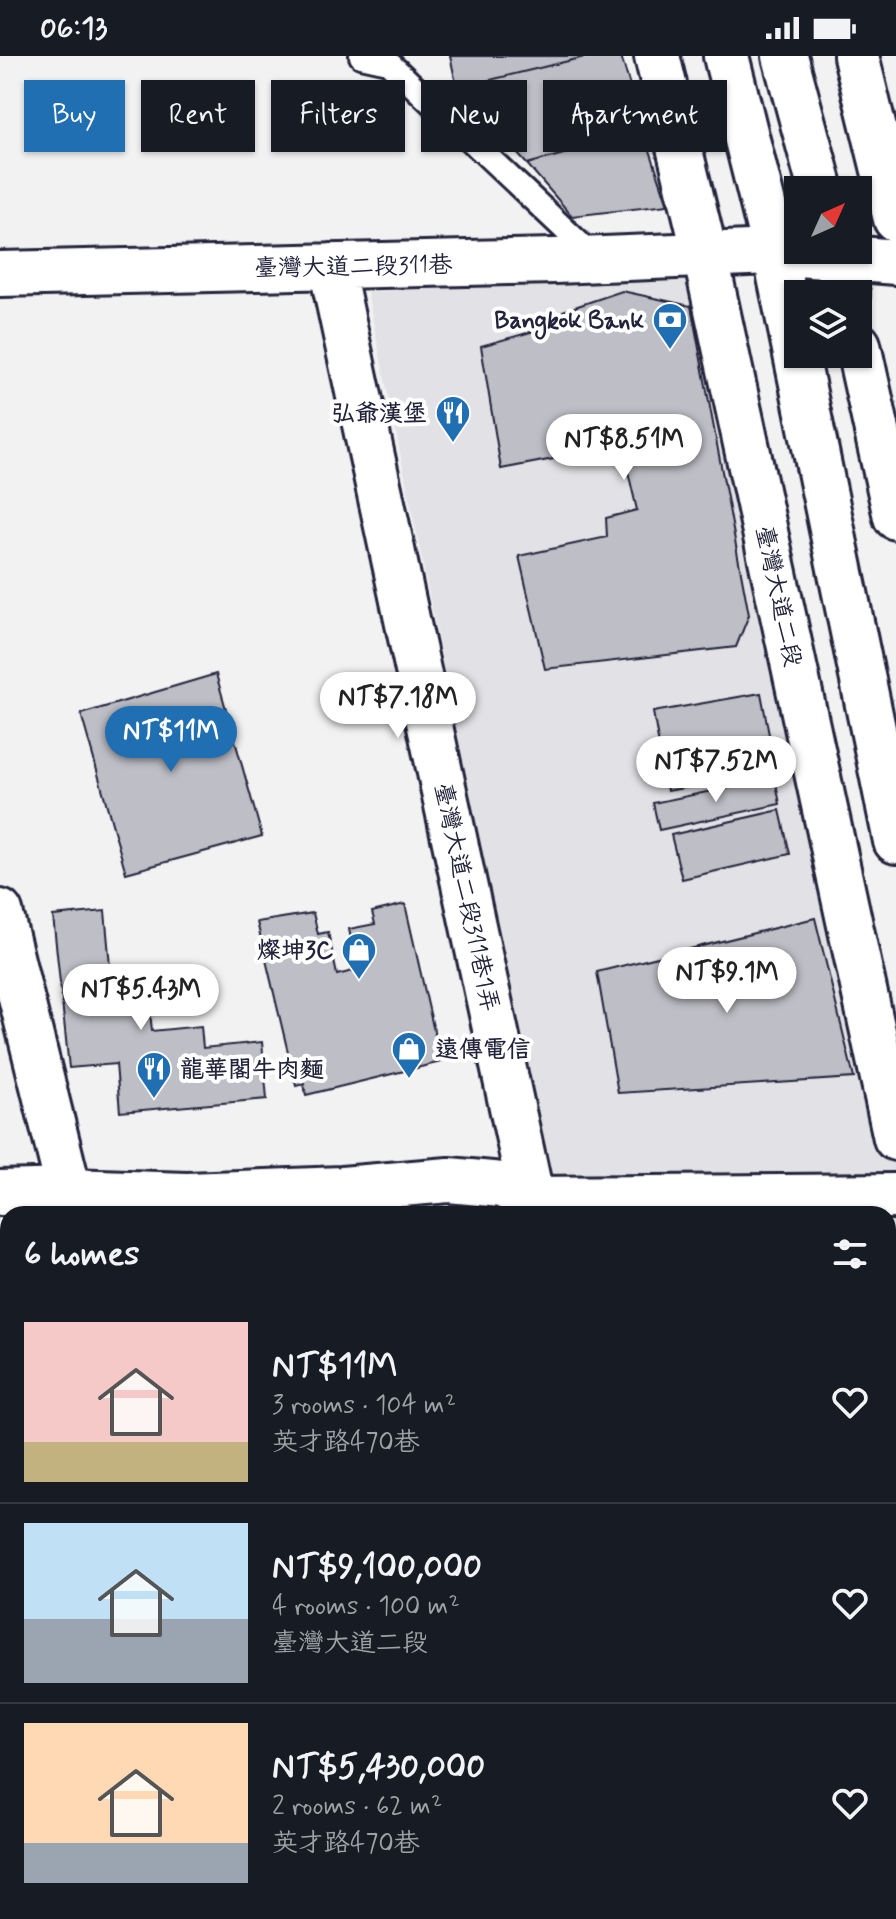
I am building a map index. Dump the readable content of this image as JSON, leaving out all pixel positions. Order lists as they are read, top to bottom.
{
  "streets": {
    "main road": ["臺灣大道二段311巷", "臺灣大道二段", "臺灣大道二段311巷1弄"]
  },
  "crossings": [
    ["臺灣大道二段311巷", "臺灣大道二段"],
    ["臺灣大道二段311巷", "臺灣大道二段311巷1弄"]
  ],
  "places": {
    "bank": ["Bangkok Bank"],
    "restaurant": ["弘爺漢堡", "龍華閣牛肉麵"],
    "shop": ["燦坤3C", "遠傳電信"]
  },
  "north": "top right",
  "page": {
    "status": "06:13",
    "chip": [
      "Buy",
      "Rent",
      "Filters",
      "New",
      "Apartment"
    ],
    "price": [
      "NT$8.51M",
      "NT$7.18M",
      "NT$11M",
      "NT$7.52M",
      "NT$9.1M",
      "NT$5.43M"
    ],
    "heading": "6 homes",
    "list": [
      {
        "name": "NT$11M",
        "note": "3 rooms · 104 m² · 英才路470巷"
      },
      {
        "name": "NT$9,100,000",
        "note": "4 rooms · 100 m² · 臺灣大道二段"
      },
      {
        "name": "NT$5,430,000",
        "note": "2 rooms · 62 m² · 英才路470巷"
      }
    ]
  }
}
